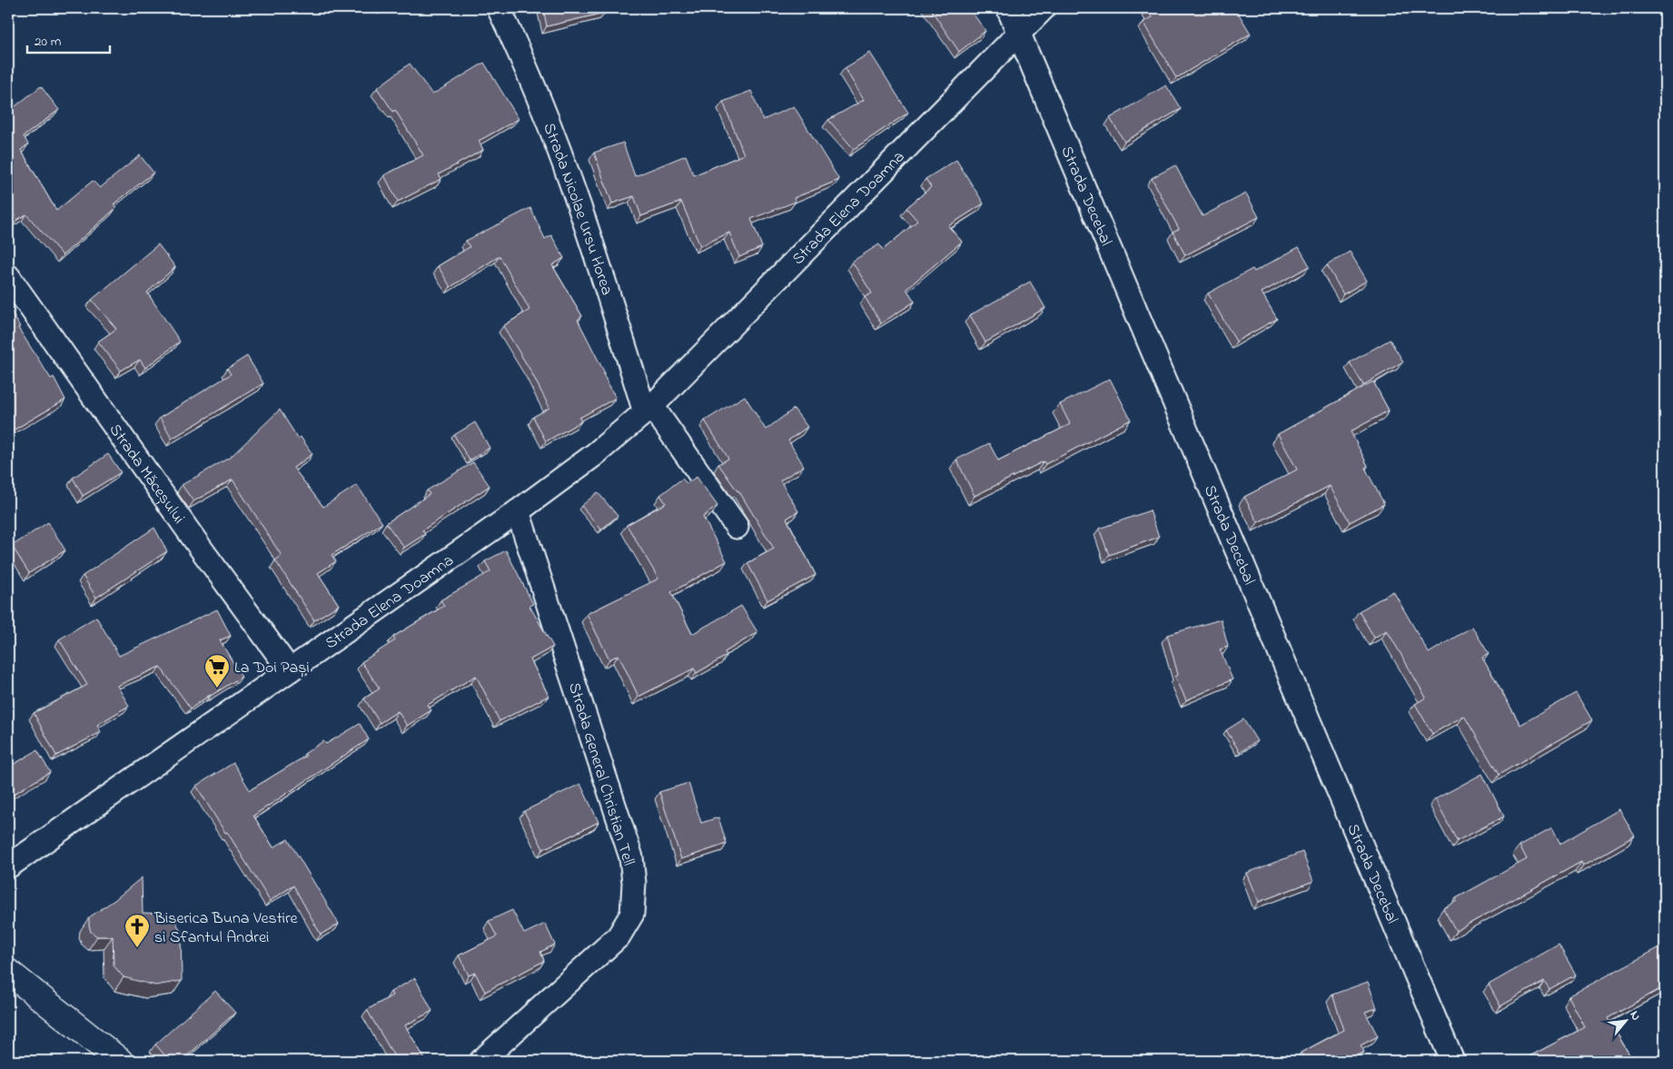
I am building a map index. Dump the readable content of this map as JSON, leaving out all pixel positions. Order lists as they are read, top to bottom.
{
  "streets": {
    "street": [
      "Strada Decebal",
      "Strada Elena Doamna",
      "Strada Nicolae Ursu Horea",
      "Strada Măceșului",
      "Strada General Christian Tell"
    ]
  },
  "crossings": [
    ["Strada Decebal", "Strada Elena Doamna"],
    ["Strada Elena Doamna", "Strada Nicolae Ursu Horea"],
    ["Strada Elena Doamna", "Strada Măceșului"],
    ["Strada Elena Doamna", "Strada General Christian Tell"]
  ],
  "places": {
    "supermarket": ["La Doi Pași"],
    "church": ["Biserica Buna Vestire si Sfantul Andrei"]
  },
  "scale_bar": "20 m",
  "north": "top right"
}
